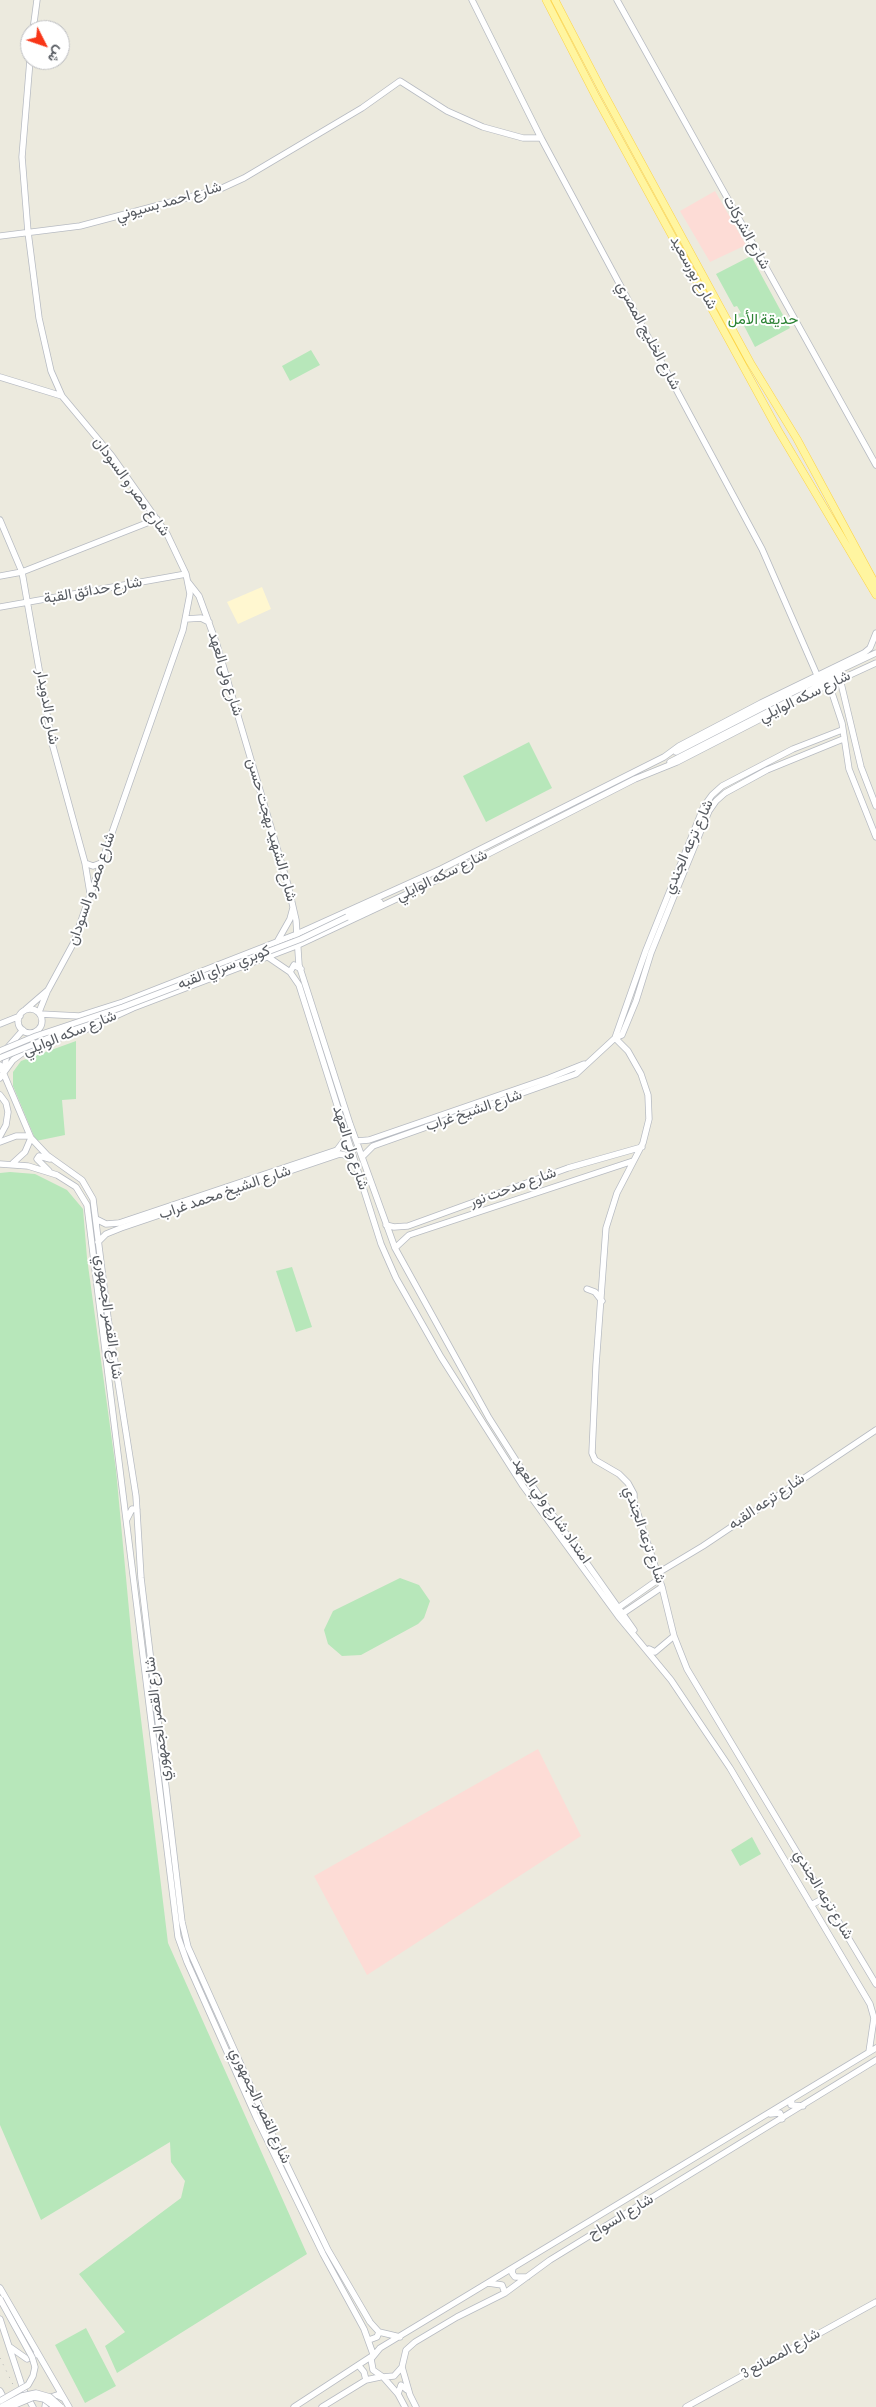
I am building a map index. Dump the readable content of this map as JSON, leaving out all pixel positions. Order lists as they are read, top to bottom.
{
  "streets": {
    "main road": [
      "شارع احمد بسيوني",
      "شارع الشركات",
      "شارع بورسعيد",
      "شارع الخليج المصري",
      "شارع مصر و السودان",
      "شارع حدائق القبة",
      "شارع ولى العهد",
      "شارع سكه الوايلي",
      "شارع الدويدار",
      "شارع الشهيد بهجت حسن",
      "شارع ترعه الجندي",
      "كوبري سراي القبه",
      "شارع الشيخ غراب",
      "شارع مدحت نور",
      "شارع الشيخ محمد غراب",
      "شارع القصر الجمهوري",
      "شارع ترعه القبه",
      "امتداد شارع ولي العهد",
      "شارع السواح",
      "شارع المصانع 3"
    ]
  },
  "crossings": [
    ["شارع احمد بسيوني", "شارع الخليج المصري"],
    ["شارع احمد بسيوني", "شارع مصر و السودان"],
    ["شارع الخليج المصري", "شارع سكه الوايلي"],
    ["شارع مصر و السودان", "شارع حدائق القبة"],
    ["شارع مصر و السودان", "شارع ولى العهد"],
    ["شارع مصر و السودان", "شارع سكه الوايلي"],
    ["شارع مصر و السودان", "شارع الدويدار"],
    ["شارع حدائق القبة", "شارع الدويدار"],
    ["شارع ولى العهد", "شارع سكه الوايلي"],
    ["شارع ولى العهد", "شارع الشهيد بهجت حسن"],
    ["شارع ولى العهد", "شارع الشيخ غراب"],
    ["شارع ولى العهد", "شارع مدحت نور"],
    ["شارع ولى العهد", "شارع الشيخ محمد غراب"],
    ["شارع ولى العهد", "امتداد شارع ولي العهد"],
    ["شارع سكه الوايلي", "شارع الشهيد بهجت حسن"],
    ["شارع سكه الوايلي", "كوبري سراي القبه"],
    ["شارع سكه الوايلي", "شارع القصر الجمهوري"],
    ["شارع ترعه الجندي", "شارع الشيخ غراب"],
    ["شارع ترعه الجندي", "شارع مدحت نور"],
    ["شارع ترعه الجندي", "شارع ترعه القبه"],
    ["شارع ترعه الجندي", "امتداد شارع ولي العهد"],
    ["شارع ترعه الجندي", "شارع السواح"],
    ["شارع الشيخ محمد غراب", "شارع القصر الجمهوري"],
    ["شارع القصر الجمهوري", "شارع السواح"],
    ["شارع ترعه القبه", "امتداد شارع ولي العهد"]
  ],
  "parks": ["حديقة الأمل"],
  "north": "bottom right"
}
